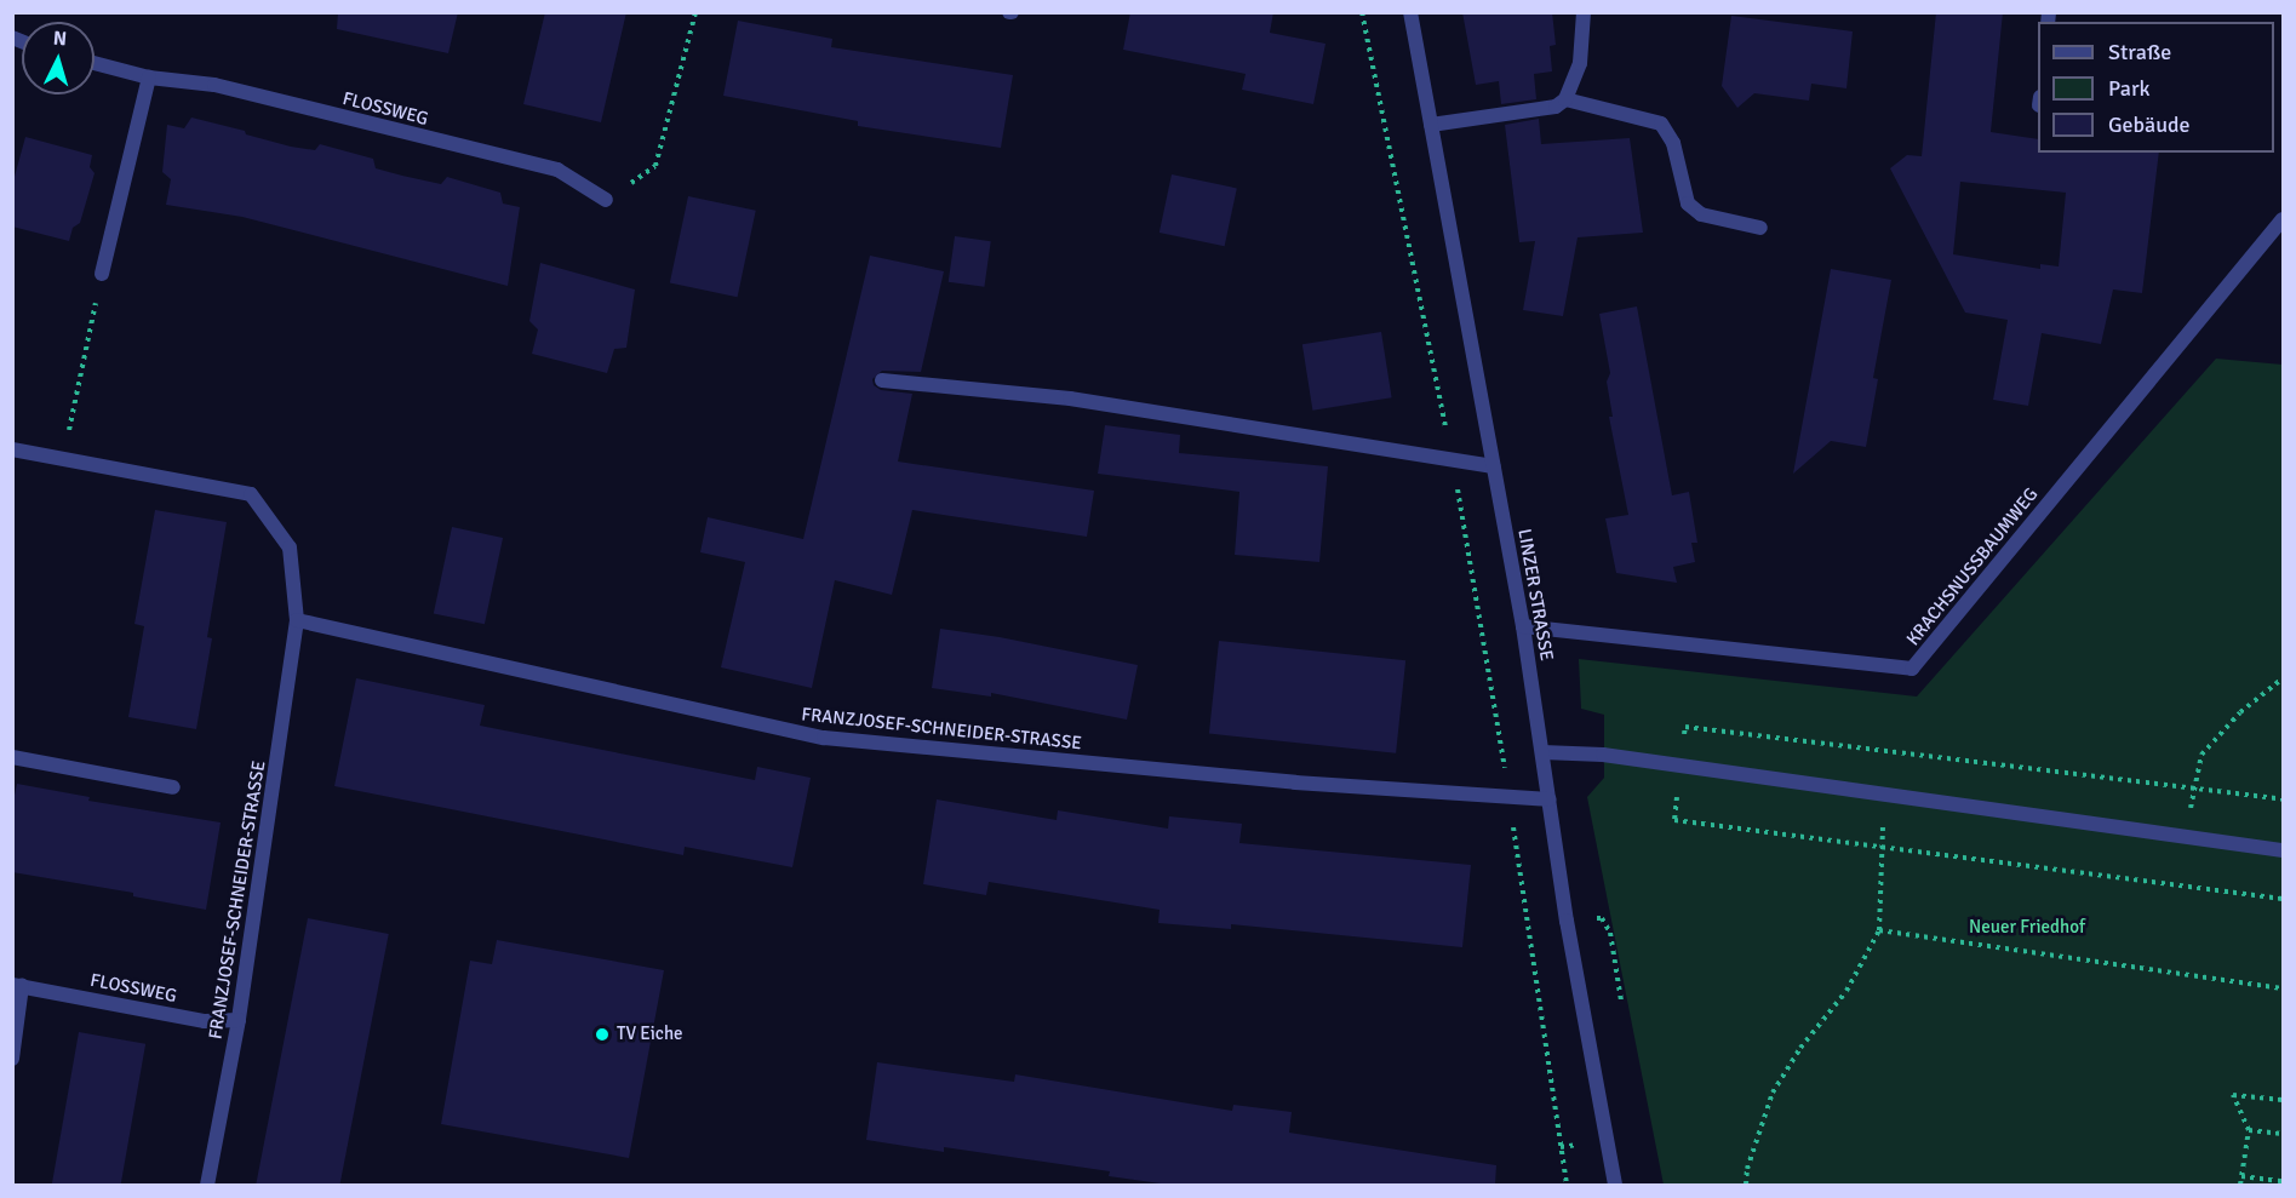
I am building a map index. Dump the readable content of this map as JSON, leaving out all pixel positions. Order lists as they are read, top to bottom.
{
  "streets": {
    "street": [
      "FLOSSWEG",
      "KRACHSNUSSBAUMWEG",
      "LINZER STRASSE",
      "FRANZJOSEF-SCHNEIDER-STRASSE"
    ]
  },
  "crossings": [
    ["FLOSSWEG", "FRANZJOSEF-SCHNEIDER-STRASSE"],
    ["KRACHSNUSSBAUMWEG", "LINZER STRASSE"],
    ["LINZER STRASSE", "FRANZJOSEF-SCHNEIDER-STRASSE"]
  ],
  "parks": ["Neuer Friedhof"],
  "places": ["TV Eiche"],
  "legend": ["Straße", "Park", "Gebäude"],
  "north": "top"
}
